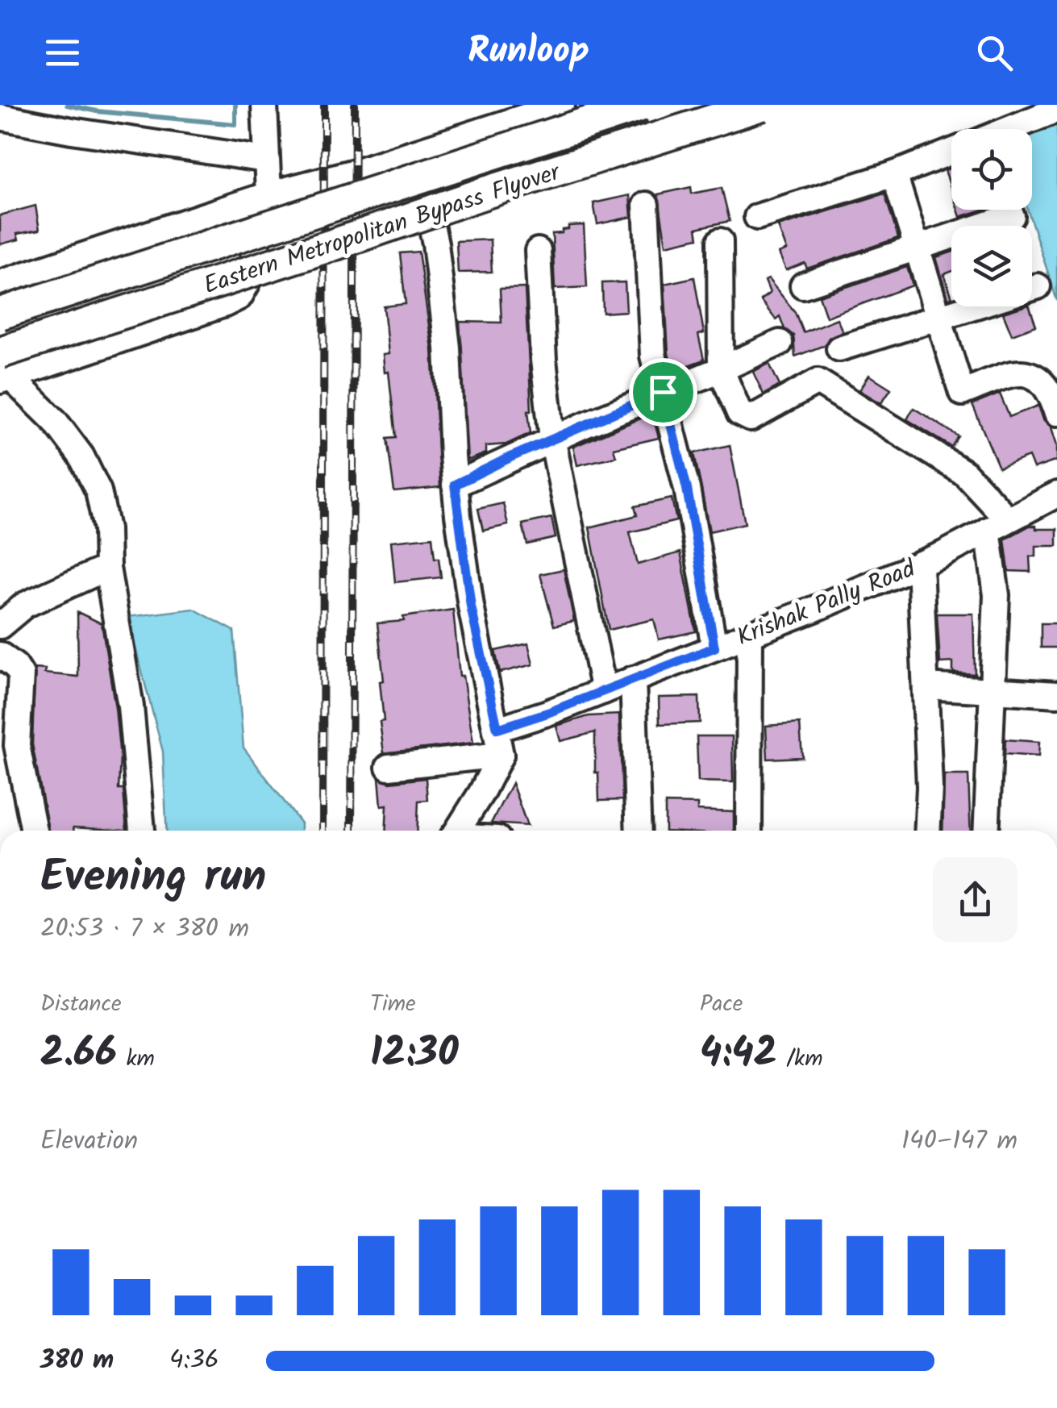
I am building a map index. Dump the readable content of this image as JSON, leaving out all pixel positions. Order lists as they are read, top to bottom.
{
  "streets": {
    "main road": ["Eastern Metropolitan Bypass Flyover"],
    "street": ["Krishak Pally Road"]
  },
  "page": {
    "header": "Runloop",
    "heading": ["Evening run", "20:53 · 7 × 380 m"],
    "stats": [
      ["Distance", "2.66 km"],
      ["Time", "12:30"],
      ["Pace", "4:42 /km"]
    ],
    "chart": ["Elevation", "140–147 m"],
    "list": [
      {
        "name": "380 m",
        "note": "4:36"
      }
    ]
  }
}
